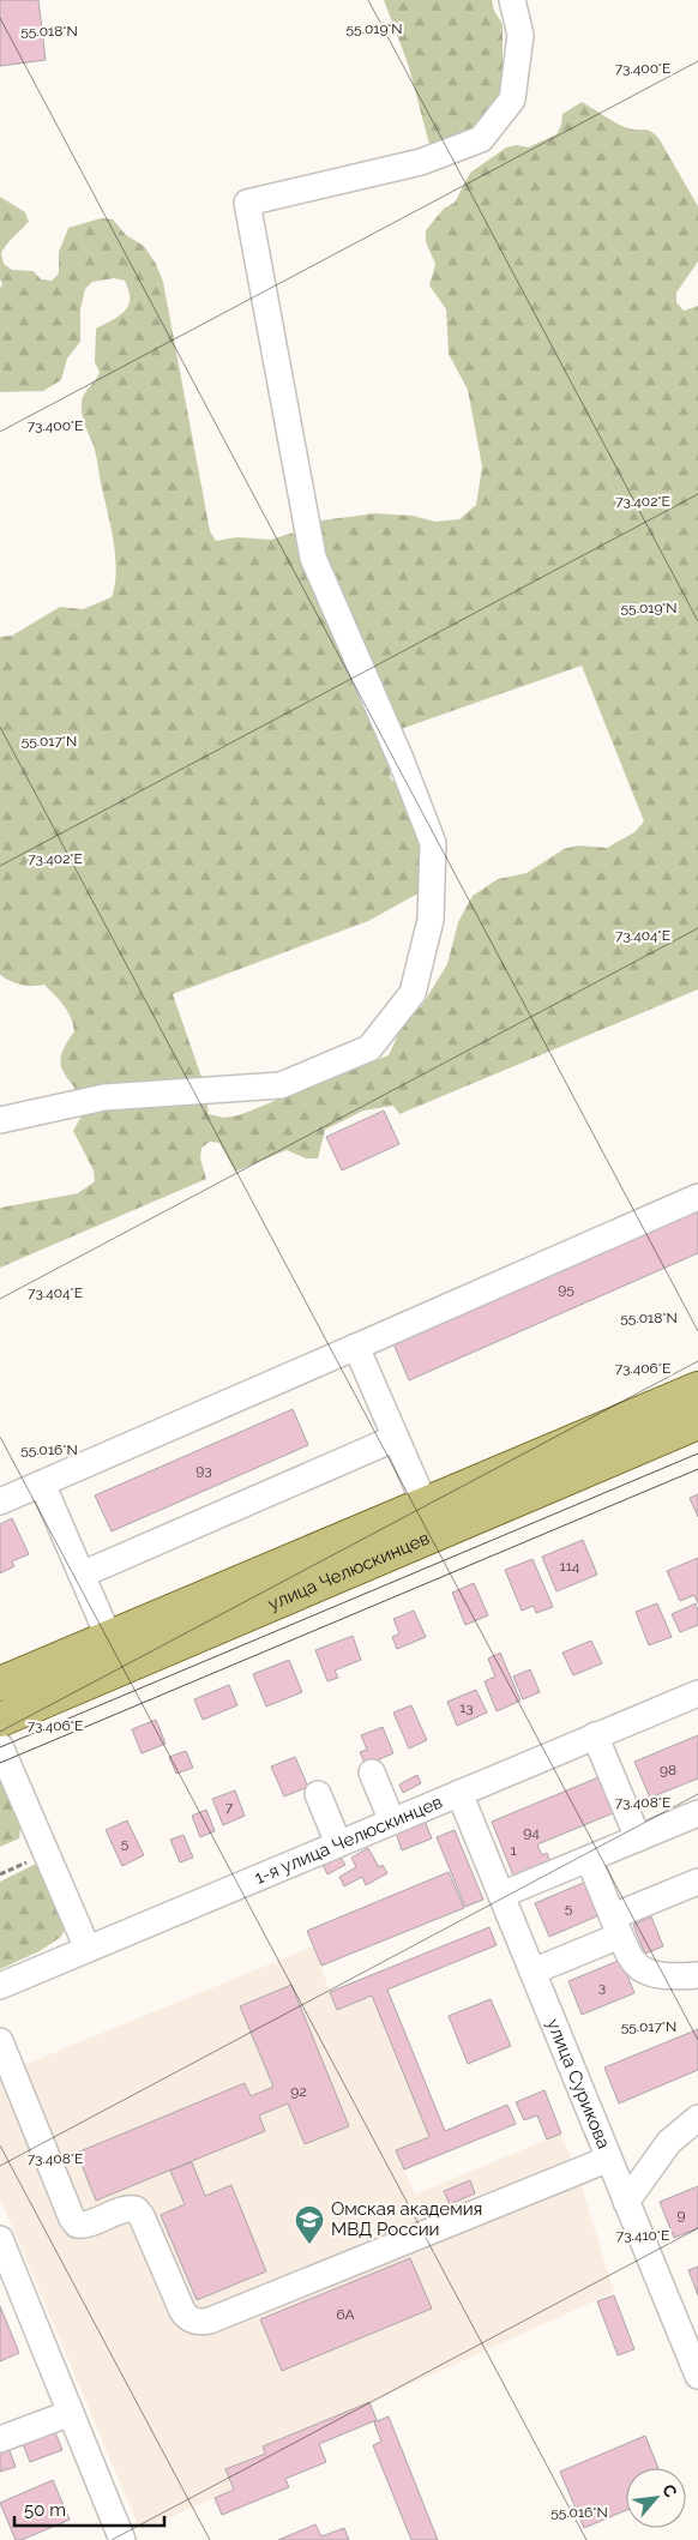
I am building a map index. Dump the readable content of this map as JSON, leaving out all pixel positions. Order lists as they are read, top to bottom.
{
  "streets": {
    "main road": ["улица Челюскинцев"],
    "street": ["1-я улица Челюскинцев", "улица Сурикова"]
  },
  "crossings": [
    ["1-я улица Челюскинцев", "улица Сурикова"]
  ],
  "places": {
    "school or university": ["Омская академия МВД России"]
  },
  "house_numbers": [
    "95",
    "93",
    "114",
    "13",
    "98",
    "7",
    "94",
    "5",
    "1",
    "5",
    "3",
    "92",
    "9",
    "6А"
  ],
  "scale_bar": "50 m",
  "north": "top right",
  "coordinates": [
    "55.019°N",
    "55.018°N",
    "73.400°E",
    "73.402°E",
    "55.017°N",
    "73.404°E",
    "73.406°E",
    "55.016°N",
    "73.408°E",
    "73.410°E"
  ]
}
